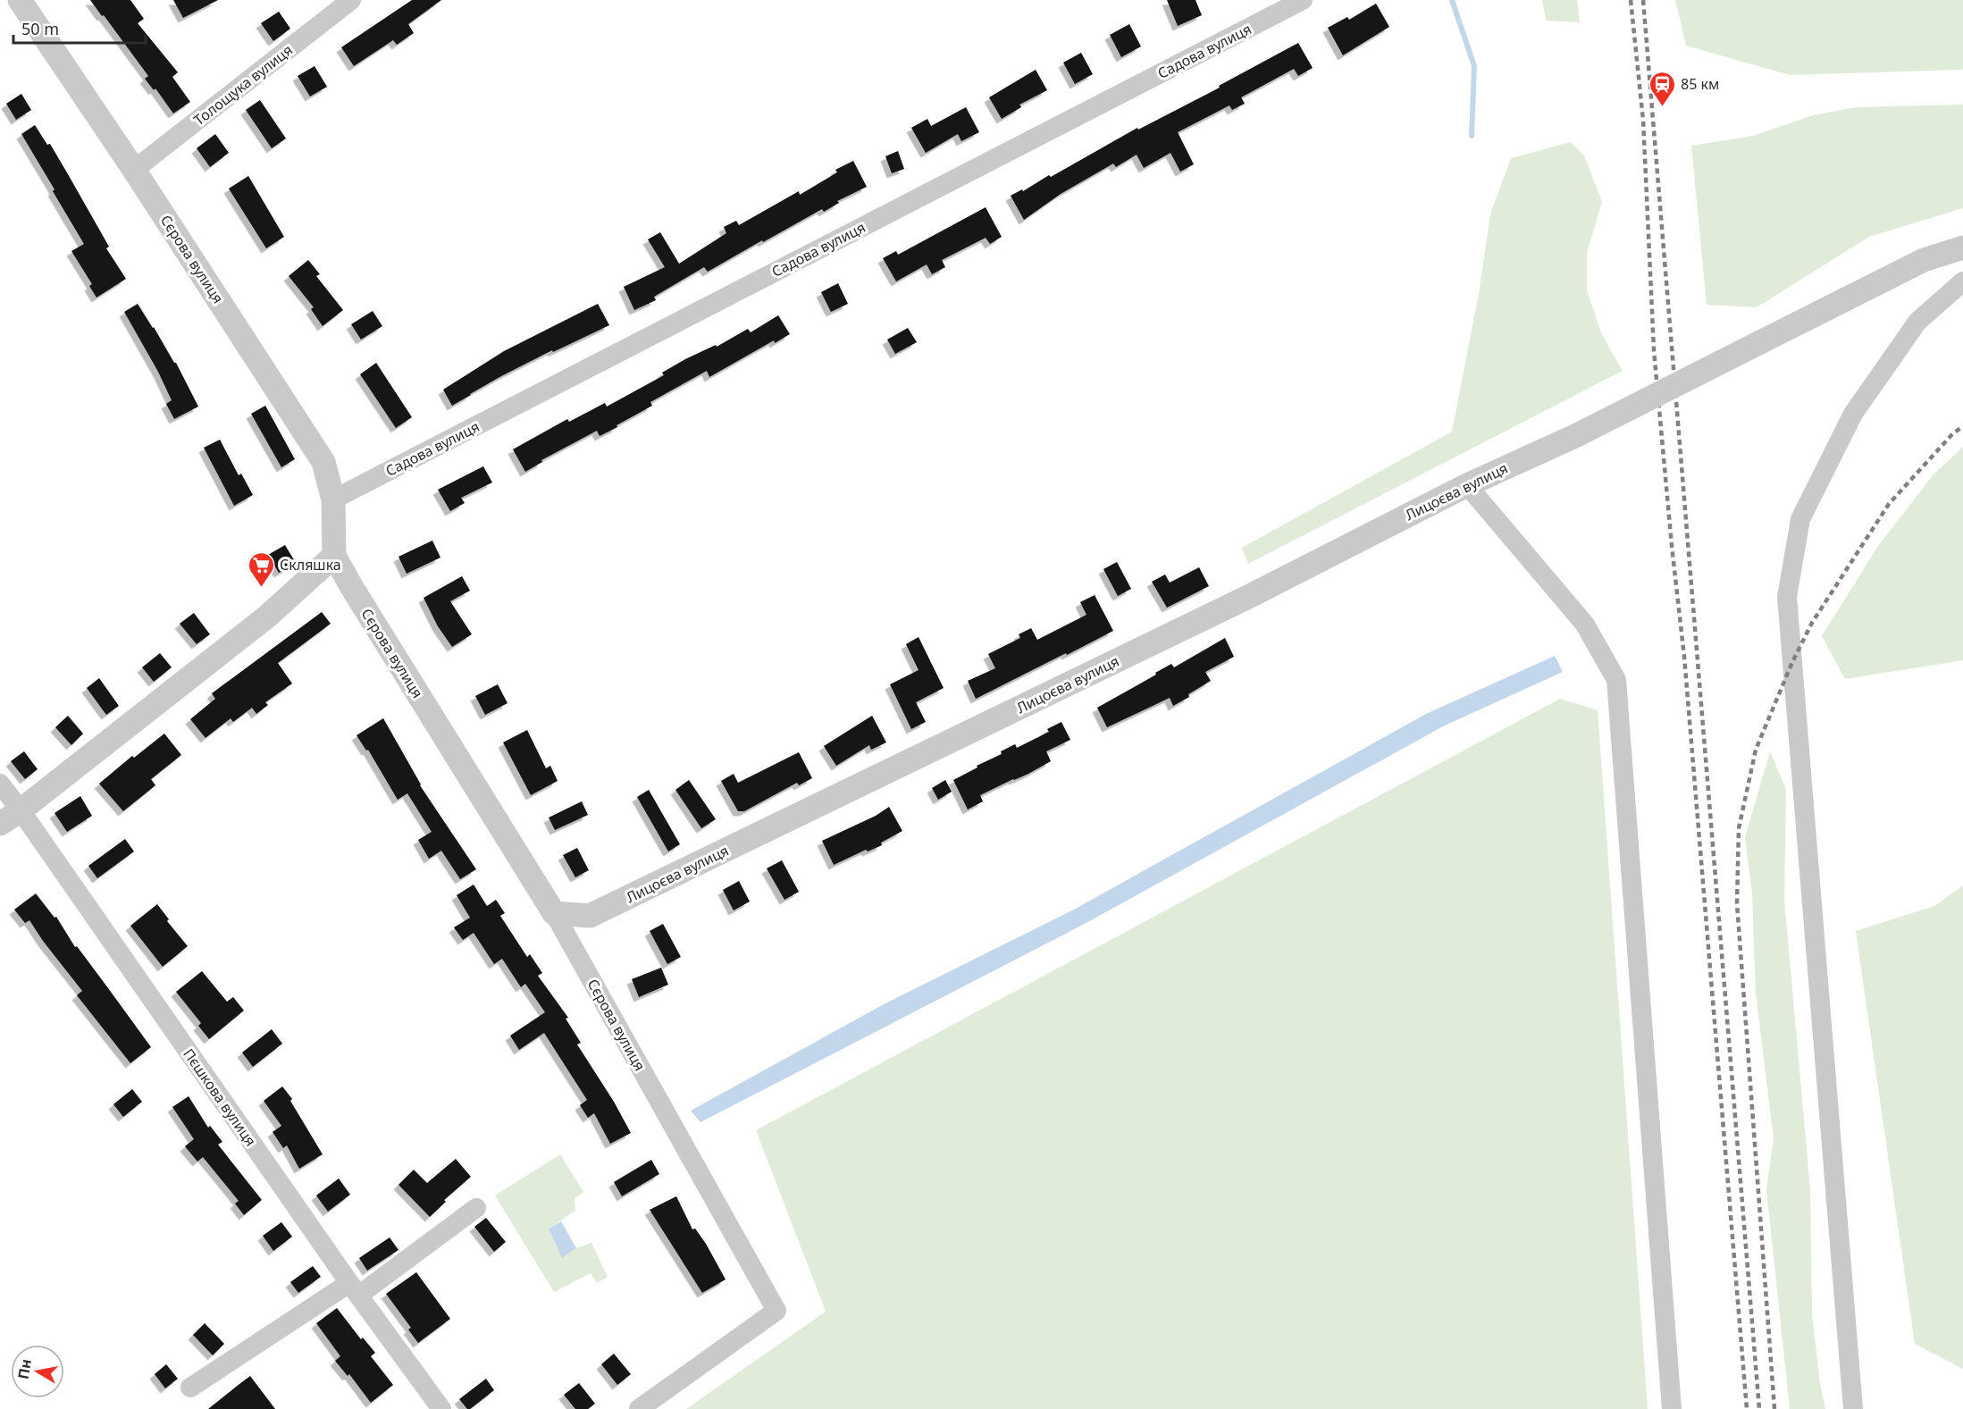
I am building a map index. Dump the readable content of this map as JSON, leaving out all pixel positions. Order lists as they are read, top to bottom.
{
  "streets": {
    "street": [
      "Садова вулиця",
      "Толощука вулиця",
      "Сєрова вулиця",
      "Лицоєва вулиця",
      "Пєшкова вулиця"
    ]
  },
  "crossings": [
    ["Садова вулиця", "Сєрова вулиця"],
    ["Толощука вулиця", "Сєрова вулиця"],
    ["Сєрова вулиця", "Лицоєва вулиця"]
  ],
  "places": {
    "station": ["85 км"],
    "supermarket": ["Скляшка"]
  },
  "scale_bar": "50 m",
  "north": "left"
}
